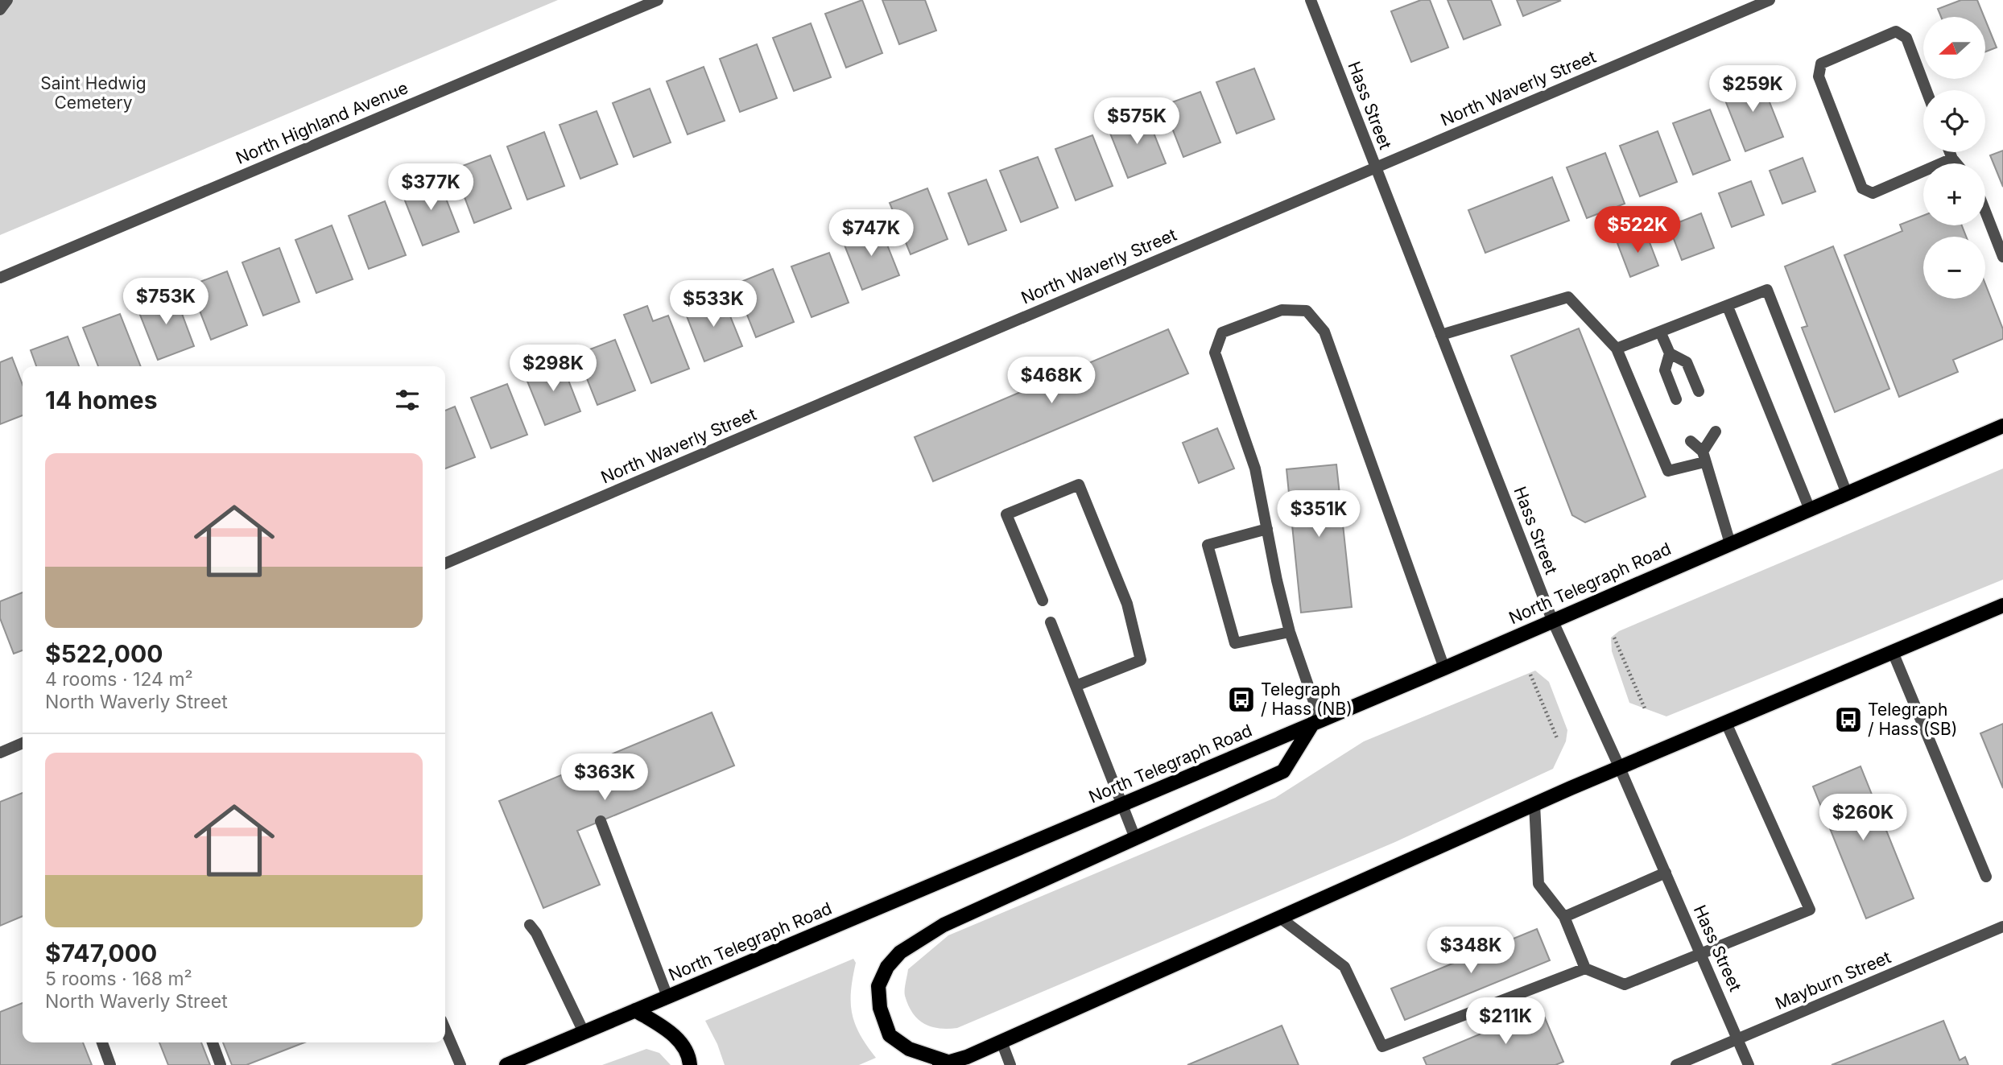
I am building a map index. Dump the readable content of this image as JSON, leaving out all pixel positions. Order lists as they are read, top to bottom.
{
  "streets": {
    "main road": ["North Telegraph Road"],
    "street": [
      "North Waverly Street",
      "Hass Street",
      "North Highland Avenue",
      "Mayburn Street"
    ]
  },
  "crossings": [
    ["North Waverly Street", "Hass Street"],
    ["Hass Street", "North Telegraph Road"],
    ["Hass Street", "Mayburn Street"]
  ],
  "parks": ["Saint Hedwig Cemetery"],
  "places": {
    "bus stop": ["Telegraph / Hass (NB)", "Telegraph / Hass (SB)"]
  },
  "north": "left",
  "page": {
    "map_buttons": ["+", "−"],
    "price": [
      "$259K",
      "$575K",
      "$377K",
      "$522K",
      "$747K",
      "$753K",
      "$533K",
      "$298K",
      "$468K",
      "$351K",
      "$363K",
      "$260K",
      "$348K",
      "$211K"
    ],
    "heading": "14 homes",
    "list": [
      {
        "name": "$522,000",
        "note": "4 rooms · 124 m² · North Waverly Street"
      },
      {
        "name": "$747,000",
        "note": "5 rooms · 168 m² · North Waverly Street"
      }
    ]
  }
}
